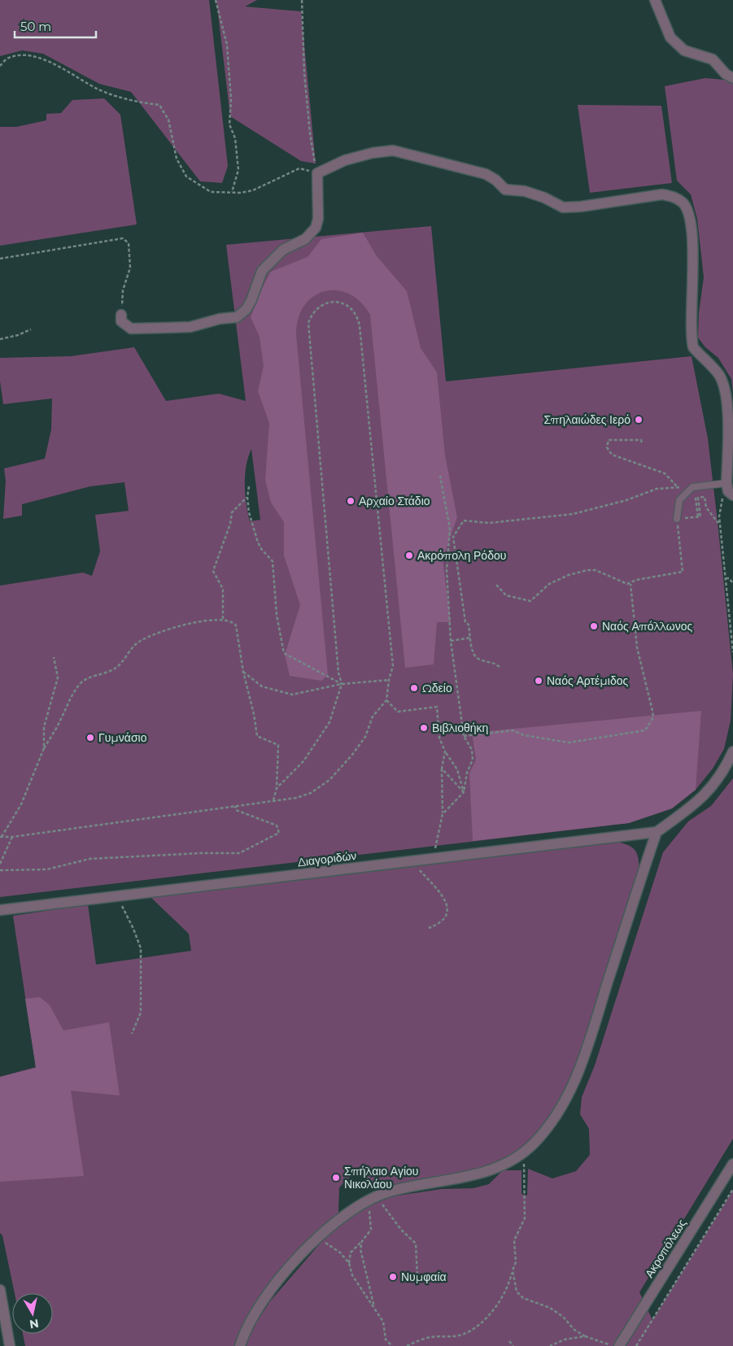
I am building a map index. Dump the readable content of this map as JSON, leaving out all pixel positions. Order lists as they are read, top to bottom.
{
  "streets": {
    "street": ["Διαγοριδών", "Ακροπόλεως"]
  },
  "places": [
    "Σπηλαιώδες Ιερό",
    "Αρχαίο Στάδιο",
    "Ακρόπολη Ρόδου",
    "Ναός Απόλλωνος",
    "Ναός Αρτέμιδος",
    "Ωδείο",
    "Βιβλιοθήκη",
    "Γυμνάσιο",
    "Σπήλαιο Αγίου Νικολάου",
    "Νυμφαία"
  ],
  "scale_bar": "50 m",
  "north": "bottom"
}
